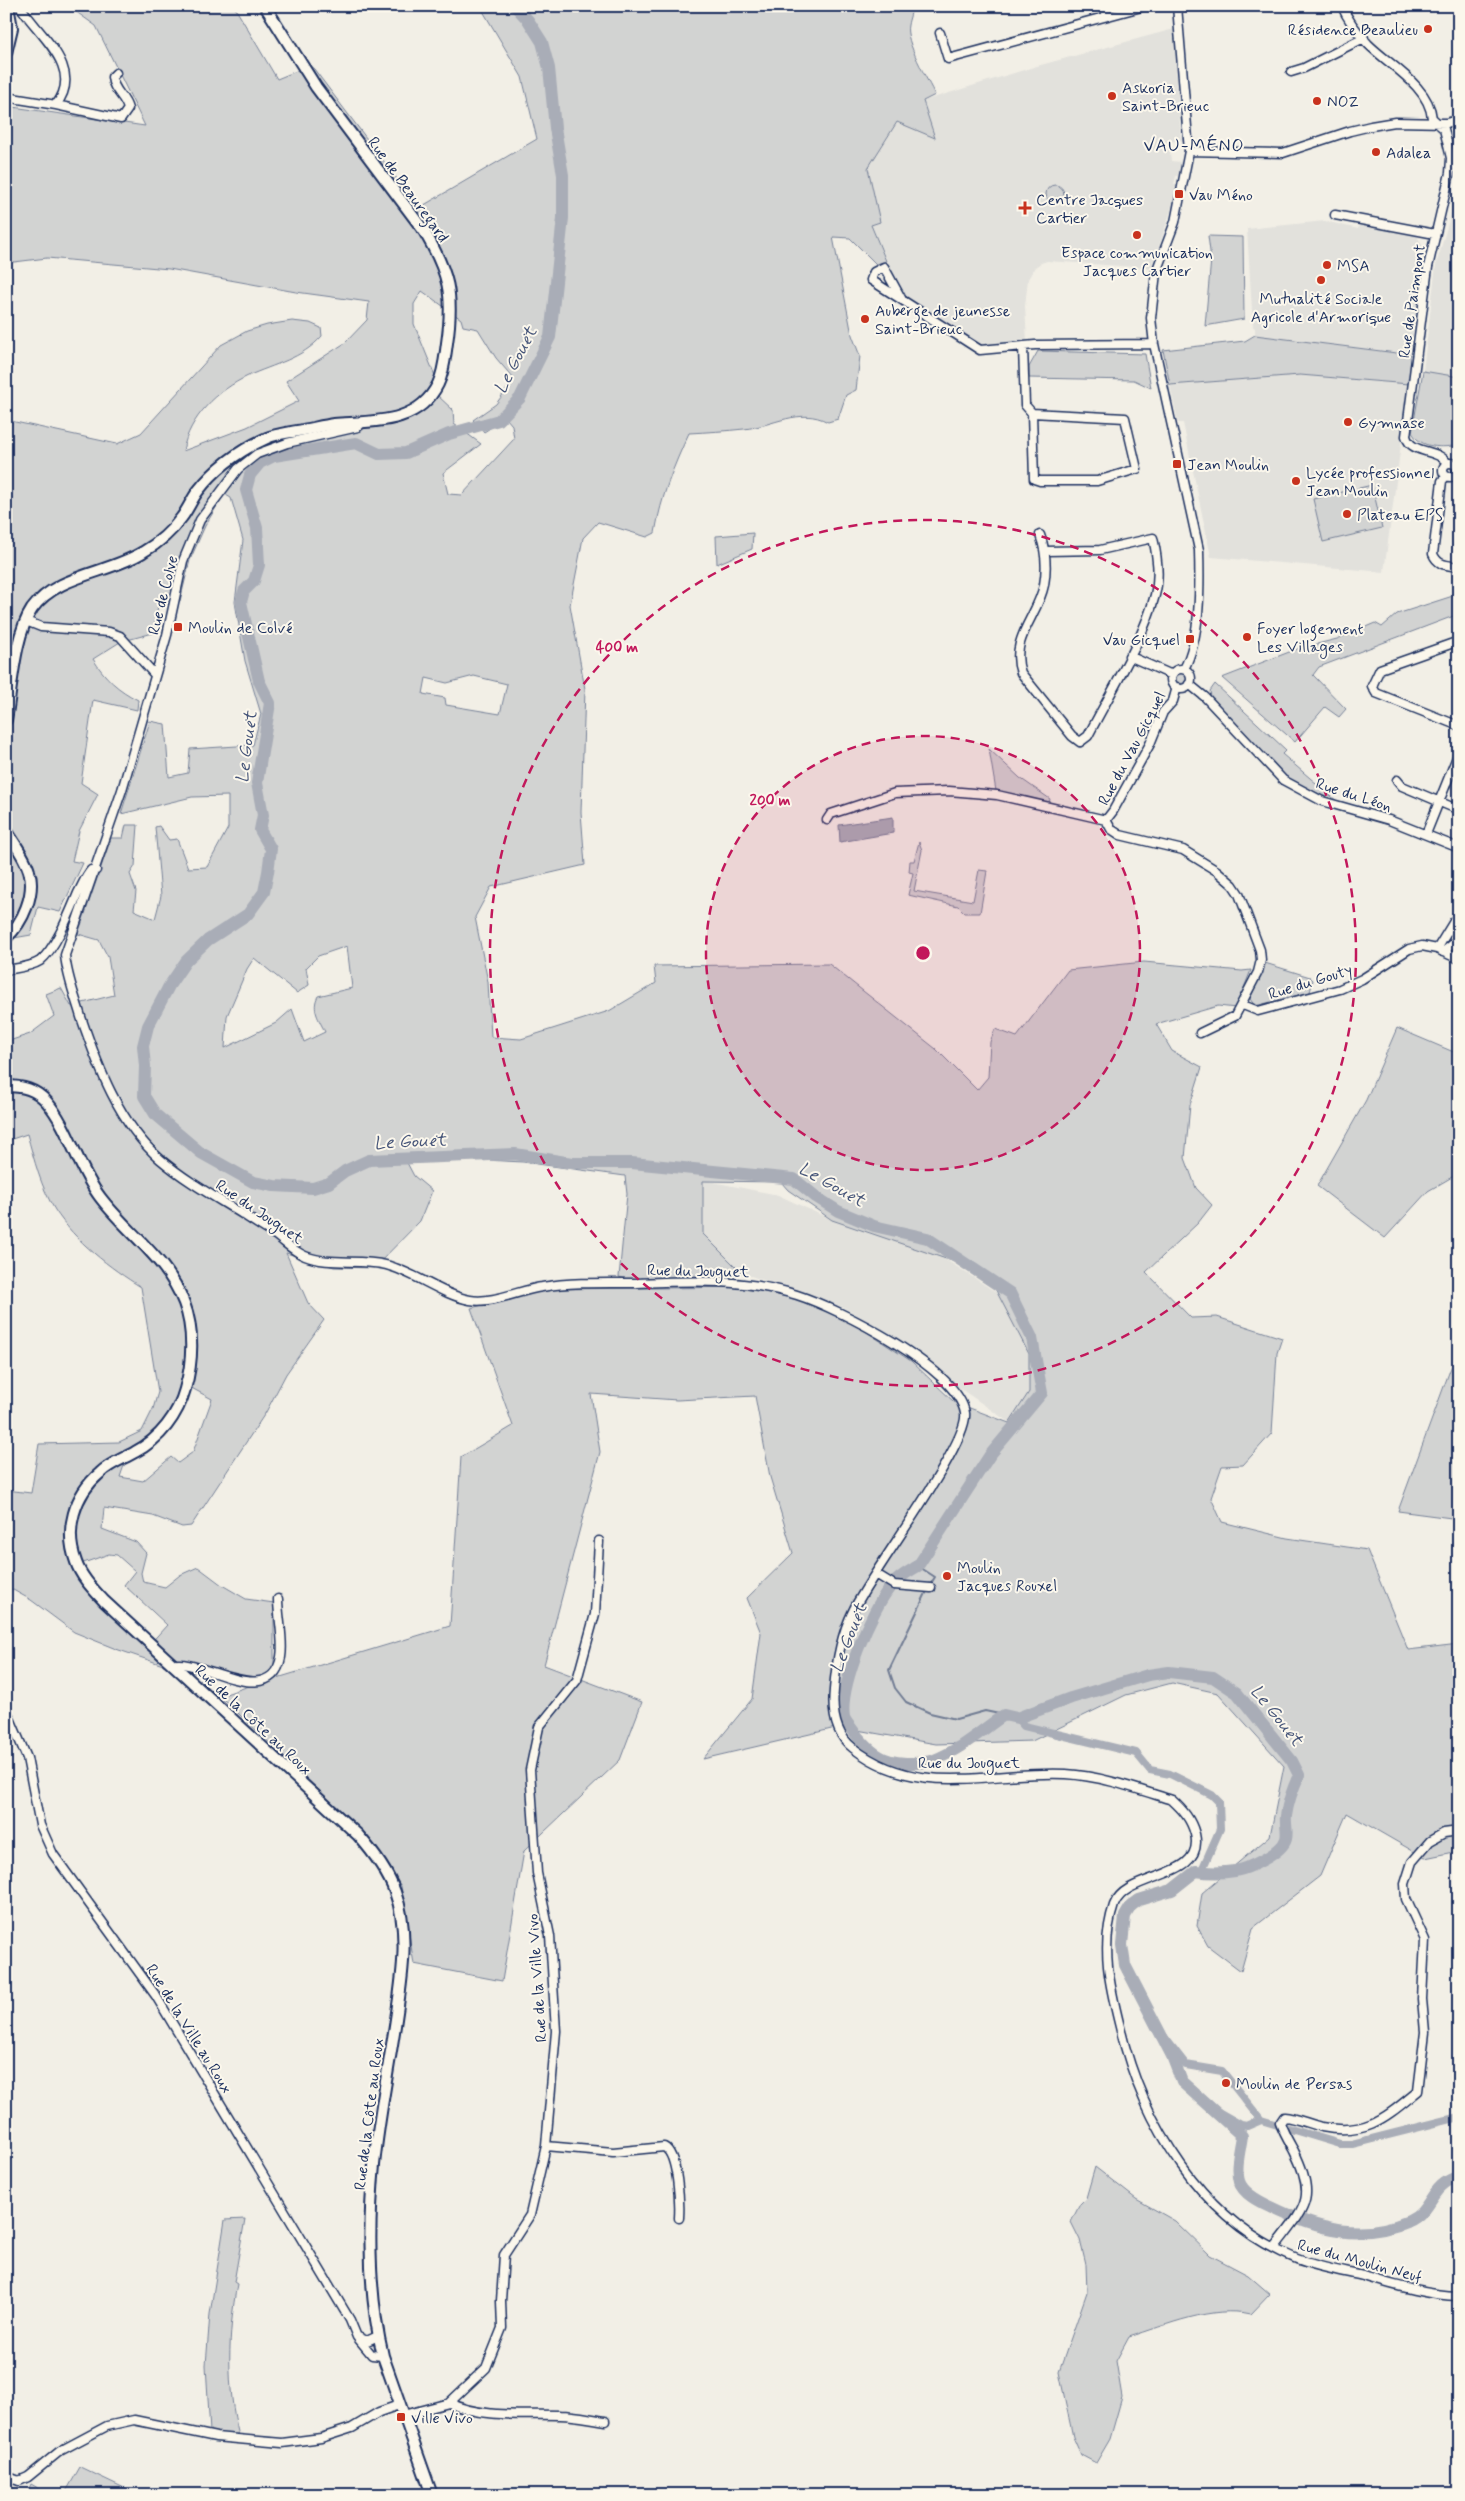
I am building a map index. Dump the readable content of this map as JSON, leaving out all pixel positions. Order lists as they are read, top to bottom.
{
  "streets": {
    "main road": ["Rue de Beauregard", "Rue de la Côte au Roux"],
    "street": [
      "Rue de Paimpont",
      "Rue de Colve",
      "Rue du Vau Gicquel",
      "Rue du Léon",
      "Rue du Gouty",
      "Rue du Jouguet",
      "Rue de la Ville Vivo",
      "Rue de la Ville au Roux",
      "Rue du Moulin Neuf"
    ]
  },
  "crossings": [
    ["Rue de Beauregard", "Rue de Colve"],
    ["Rue de Colve", "Rue du Jouguet"],
    ["Rue du Vau Gicquel", "Rue du Léon"],
    ["Rue du Jouguet", "Rue du Moulin Neuf"],
    ["Rue de la Côte au Roux", "Rue de la Ville au Roux"]
  ],
  "districts": ["VAU-MÉNO"],
  "water": ["Le Gouët"],
  "places": {
    "other": [
      "Résidence Beaulieu",
      "Askoria Saint-Brieuc",
      "NOZ",
      "Adalea",
      "Espace communication Jacques Cartier",
      "MSA",
      "Mutualité Sociale Agricole d'Armorique",
      "Auberge de jeunesse Saint-Brieuc",
      "Gymnase",
      "Lycée professionnel Jean Moulin",
      "Plateau EPS",
      "Foyer logement Les Villages",
      "Moulin Jacques Rouxel",
      "Moulin de Persas"
    ],
    "transit": [
      "Vau Méno",
      "Jean Moulin",
      "Moulin de Colvé",
      "Vau Gicquel",
      "Ville Vivo"
    ],
    "health": ["Centre Jacques Cartier"]
  },
  "rings": ["400 m", "200 m"]
}
